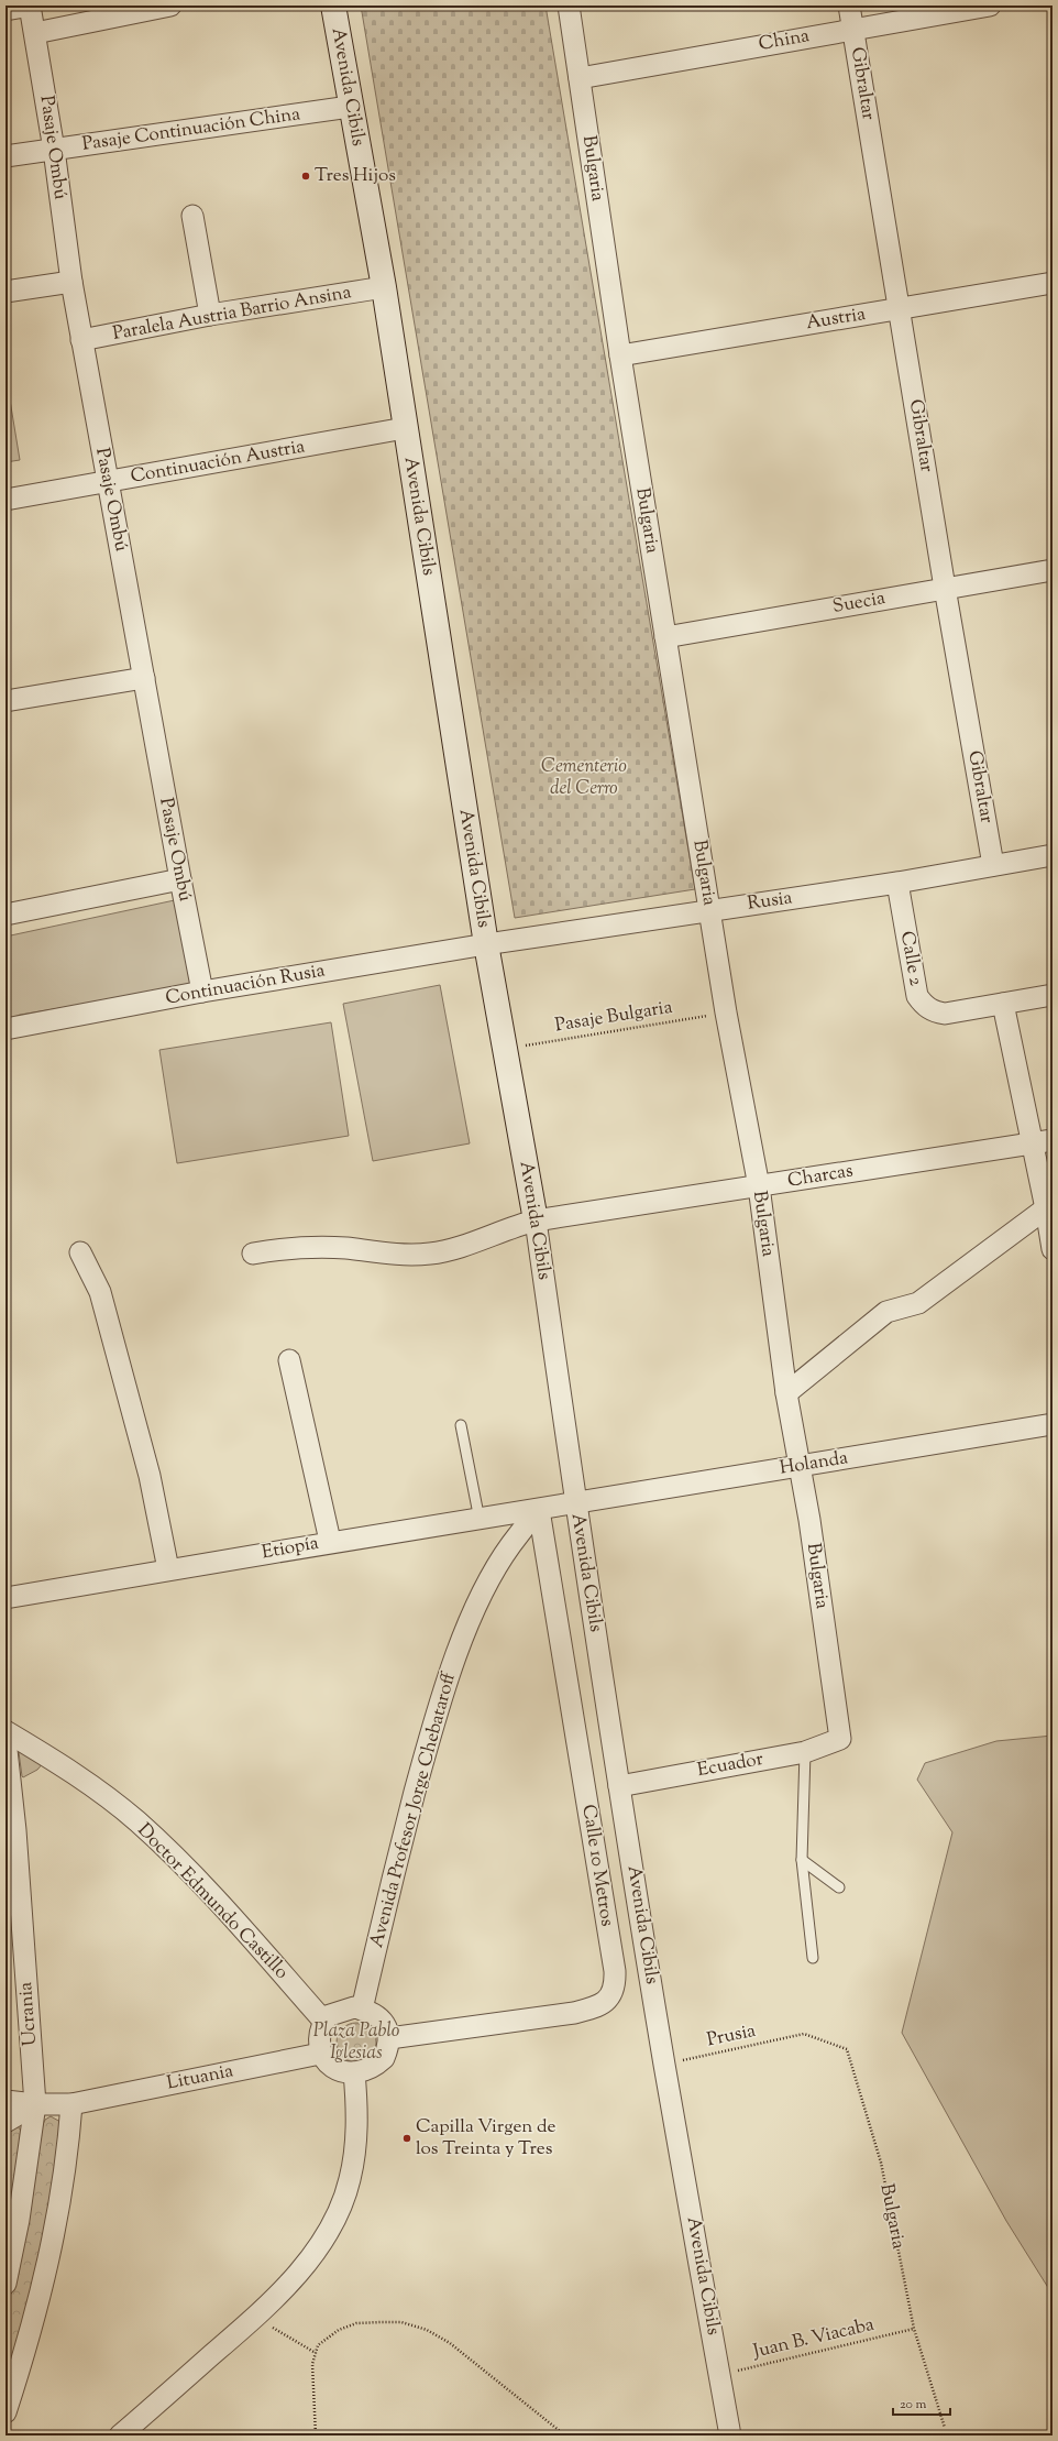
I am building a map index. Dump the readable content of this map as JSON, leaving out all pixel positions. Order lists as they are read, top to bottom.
{
  "streets": {
    "street": [
      "China",
      "Gibraltar",
      "Avenida Cibils",
      "Pasaje Continuación China",
      "Pasaje Ombú",
      "Bulgaria",
      "Paralela Austria Barrio Ansina",
      "Austria",
      "Continuación Austria",
      "Suecia",
      "Rusia",
      "Calle 2",
      "Continuación Rusia",
      "Charcas",
      "Holanda",
      "Etiopía",
      "Ecuador",
      "Avenida Profesor Jorge Chebataroff",
      "Calle 10 Metros",
      "Doctor Edmundo Castillo",
      "Ucrania",
      "Lituania"
    ],
    "path": ["Pasaje Bulgaria", "Prusia", "Juan B. Viacaba"]
  },
  "crossings": [
    ["China", "Gibraltar"],
    ["China", "Bulgaria"],
    ["Gibraltar", "Austria"],
    ["Gibraltar", "Suecia"],
    ["Gibraltar", "Rusia"],
    ["Avenida Cibils", "Pasaje Continuación China"],
    ["Avenida Cibils", "Paralela Austria Barrio Ansina"],
    ["Avenida Cibils", "Continuación Austria"],
    ["Avenida Cibils", "Rusia"],
    ["Avenida Cibils", "Continuación Rusia"],
    ["Avenida Cibils", "Pasaje Bulgaria"],
    ["Avenida Cibils", "Charcas"],
    ["Avenida Cibils", "Holanda"],
    ["Avenida Cibils", "Etiopía"],
    ["Avenida Cibils", "Ecuador"],
    ["Avenida Cibils", "Prusia"],
    ["Avenida Cibils", "Juan B. Viacaba"],
    ["Pasaje Continuación China", "Pasaje Ombú"],
    ["Pasaje Ombú", "Paralela Austria Barrio Ansina"],
    ["Pasaje Ombú", "Continuación Austria"],
    ["Pasaje Ombú", "Continuación Rusia"],
    ["Bulgaria", "Austria"],
    ["Bulgaria", "Suecia"],
    ["Bulgaria", "Rusia"],
    ["Bulgaria", "Pasaje Bulgaria"],
    ["Bulgaria", "Charcas"],
    ["Bulgaria", "Holanda"],
    ["Bulgaria", "Ecuador"],
    ["Bulgaria", "Prusia"],
    ["Bulgaria", "Juan B. Viacaba"],
    ["Rusia", "Calle 2"],
    ["Rusia", "Continuación Rusia"],
    ["Holanda", "Etiopía"],
    ["Etiopía", "Avenida Profesor Jorge Chebataroff"],
    ["Etiopía", "Calle 10 Metros"],
    ["Avenida Profesor Jorge Chebataroff", "Calle 10 Metros"],
    ["Avenida Profesor Jorge Chebataroff", "Doctor Edmundo Castillo"],
    ["Avenida Profesor Jorge Chebataroff", "Lituania"],
    ["Calle 10 Metros", "Doctor Edmundo Castillo"],
    ["Calle 10 Metros", "Lituania"],
    ["Doctor Edmundo Castillo", "Lituania"],
    ["Ucrania", "Lituania"]
  ],
  "parks": ["Cementerio del Cerro", "Plaza Pablo Iglesias"],
  "places": ["Tres Hijos", "Capilla Virgen de los Treinta y Tres"],
  "scale_bar": "20 m"
}
